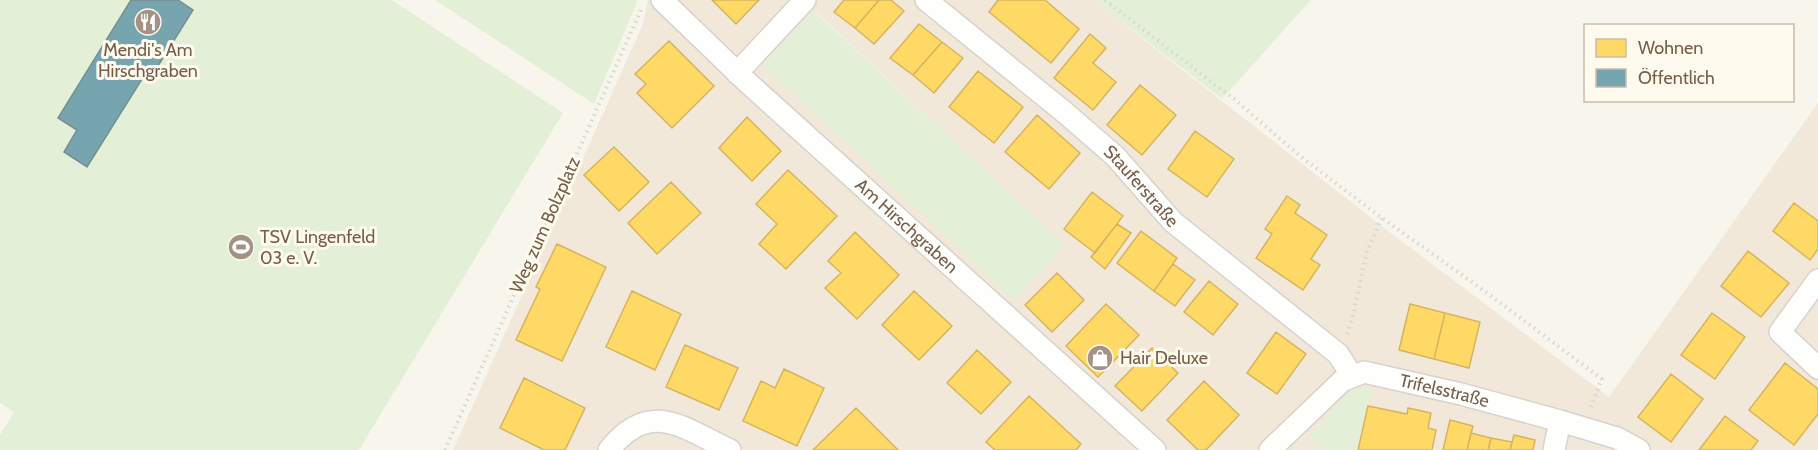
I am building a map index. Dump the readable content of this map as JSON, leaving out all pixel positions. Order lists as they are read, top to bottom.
{
  "streets": {
    "street": ["Stauferstraße", "Am Hirschgraben", "Trifelsstraße"],
    "path": ["Weg zum Bolzplatz"]
  },
  "crossings": [
    ["Stauferstraße", "Trifelsstraße"],
    ["Weg zum Bolzplatz", "Am Hirschgraben"]
  ],
  "places": {
    "restaurant": ["Mendi's Am Hirschgraben"],
    "sports": ["TSV Lingenfeld 03 e. V."],
    "shop": ["Hair Deluxe"]
  },
  "legend": ["Wohnen", "Öffentlich"]
}
